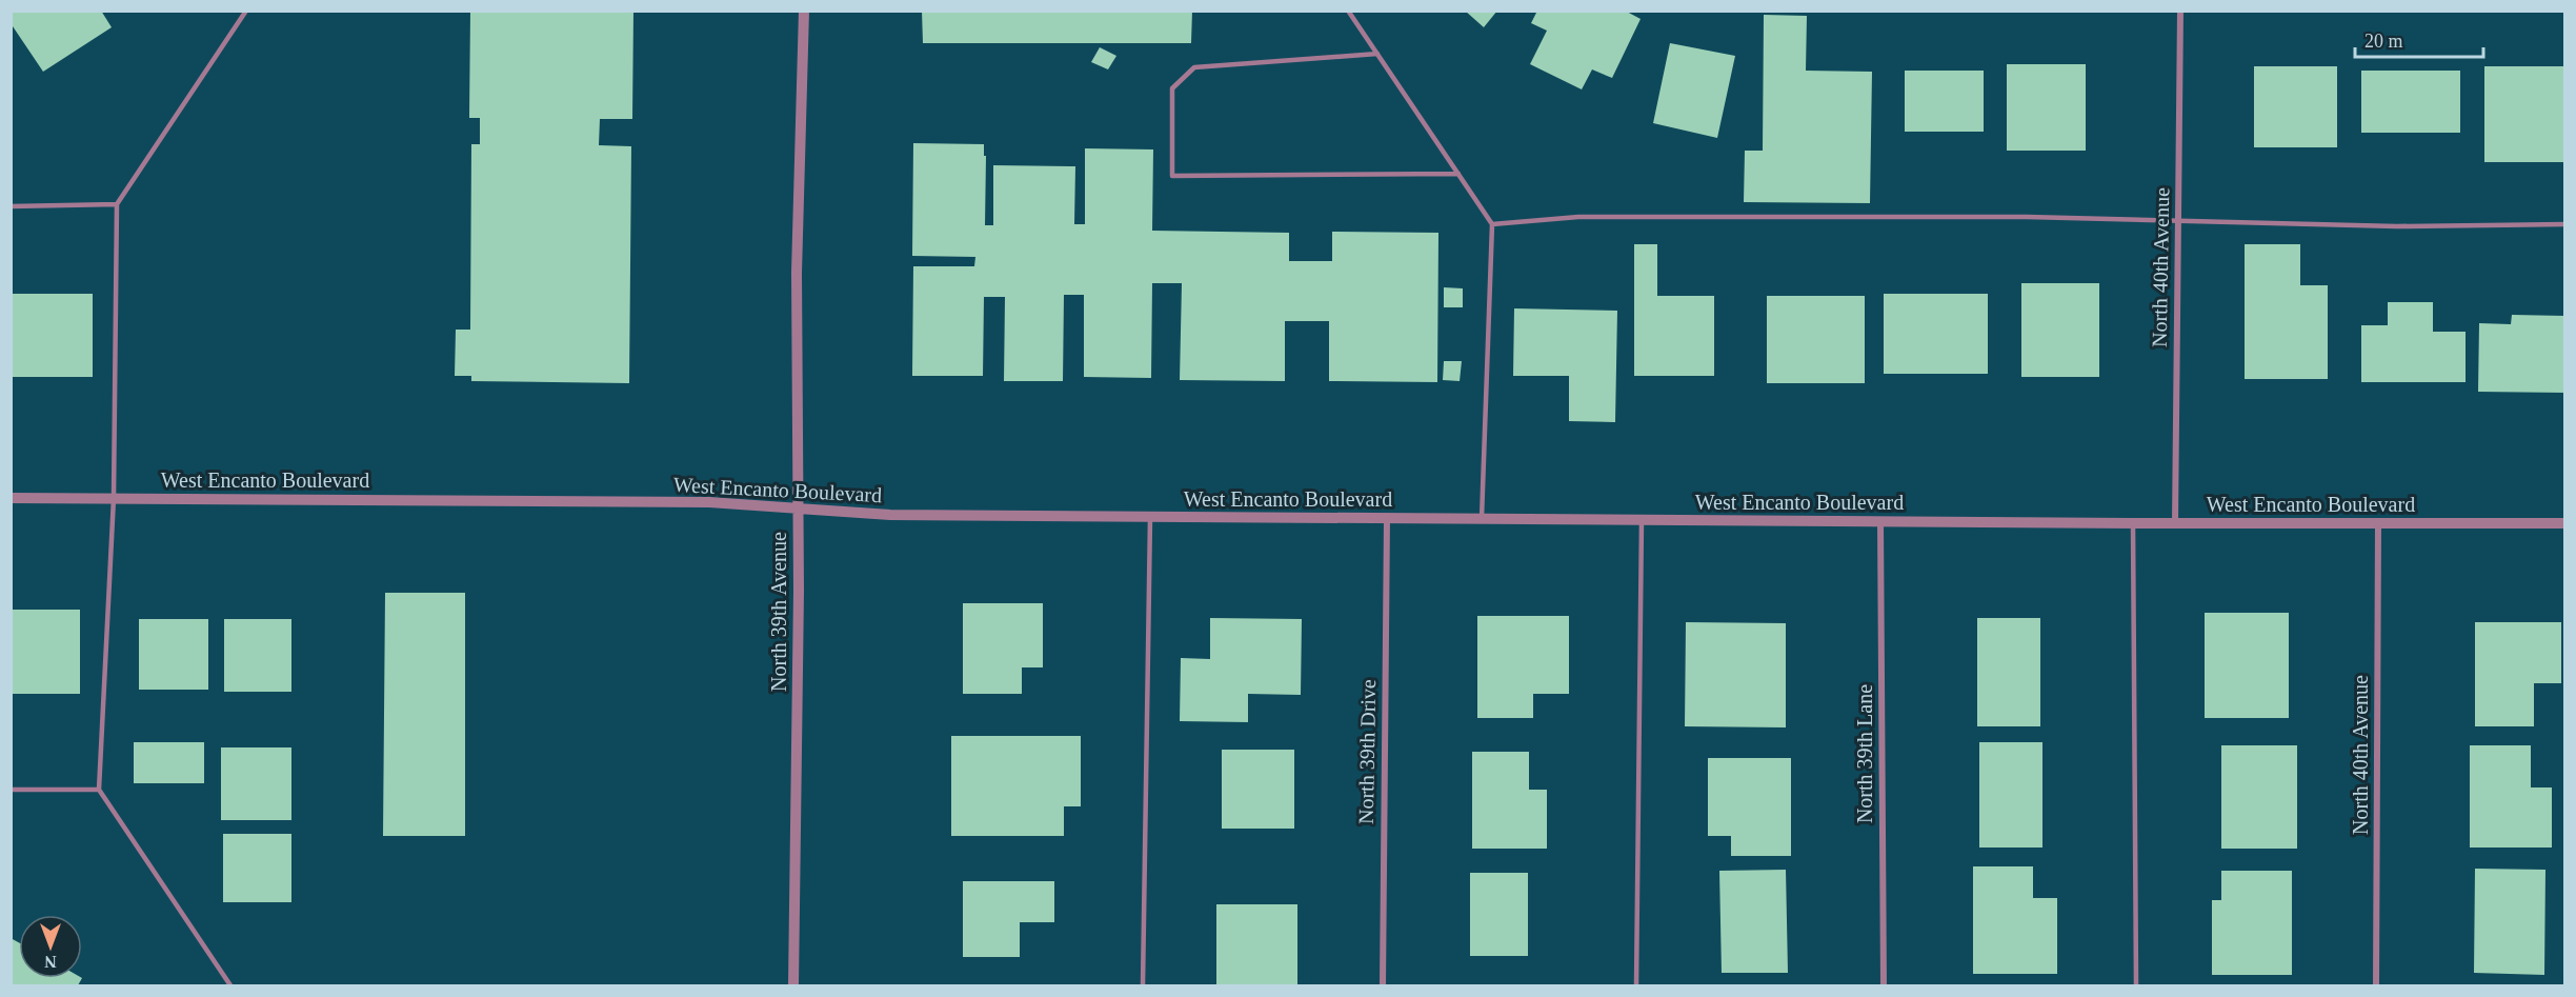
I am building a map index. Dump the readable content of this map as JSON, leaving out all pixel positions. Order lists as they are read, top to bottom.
{
  "streets": {
    "street": [
      "North 40th Avenue",
      "West Encanto Boulevard",
      "North 39th Avenue",
      "North 39th Drive",
      "North 39th Lane"
    ]
  },
  "crossings": [
    ["North 40th Avenue", "West Encanto Boulevard"],
    ["West Encanto Boulevard", "North 39th Avenue"],
    ["West Encanto Boulevard", "North 39th Drive"],
    ["West Encanto Boulevard", "North 39th Lane"]
  ],
  "scale_bar": "20 m",
  "north": "bottom"
}
